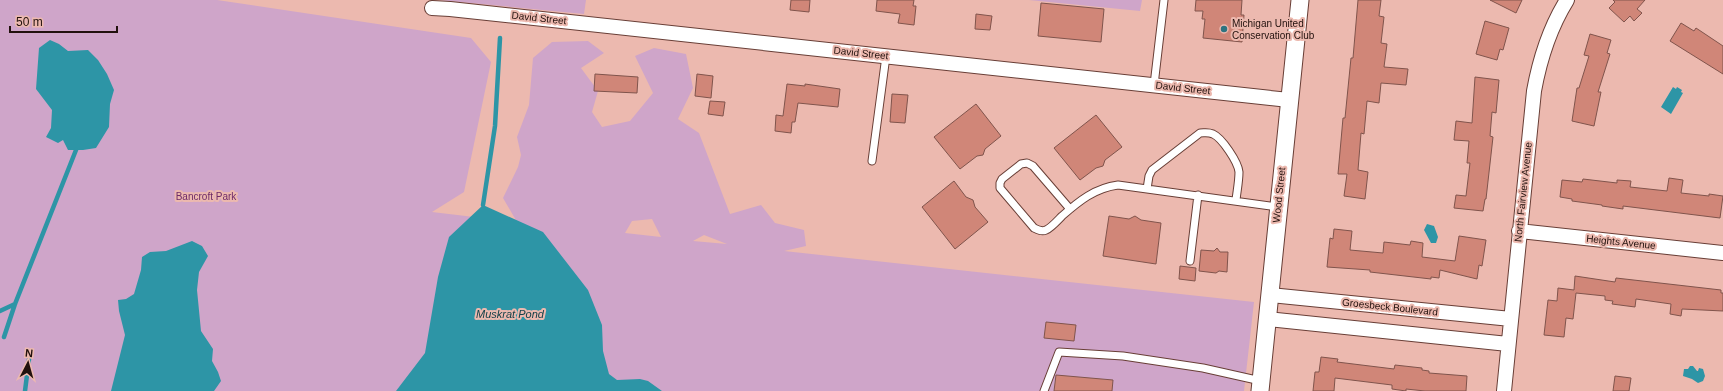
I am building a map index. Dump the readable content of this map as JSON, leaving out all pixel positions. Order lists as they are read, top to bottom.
{
  "streets": {
    "street": [
      "David Street",
      "North Fairview Avenue",
      "Wood Street",
      "Heights Avenue",
      "Groesbeck Boulevard"
    ]
  },
  "crossings": [
    ["David Street", "Wood Street"],
    ["North Fairview Avenue", "Heights Avenue"],
    ["North Fairview Avenue", "Groesbeck Boulevard"],
    ["Wood Street", "Groesbeck Boulevard"]
  ],
  "water": ["Muskrat Pond"],
  "parks": ["Bancroft Park"],
  "places": ["Michigan United Conservation Club"],
  "scale_bar": "50 m",
  "north": "top"
}
